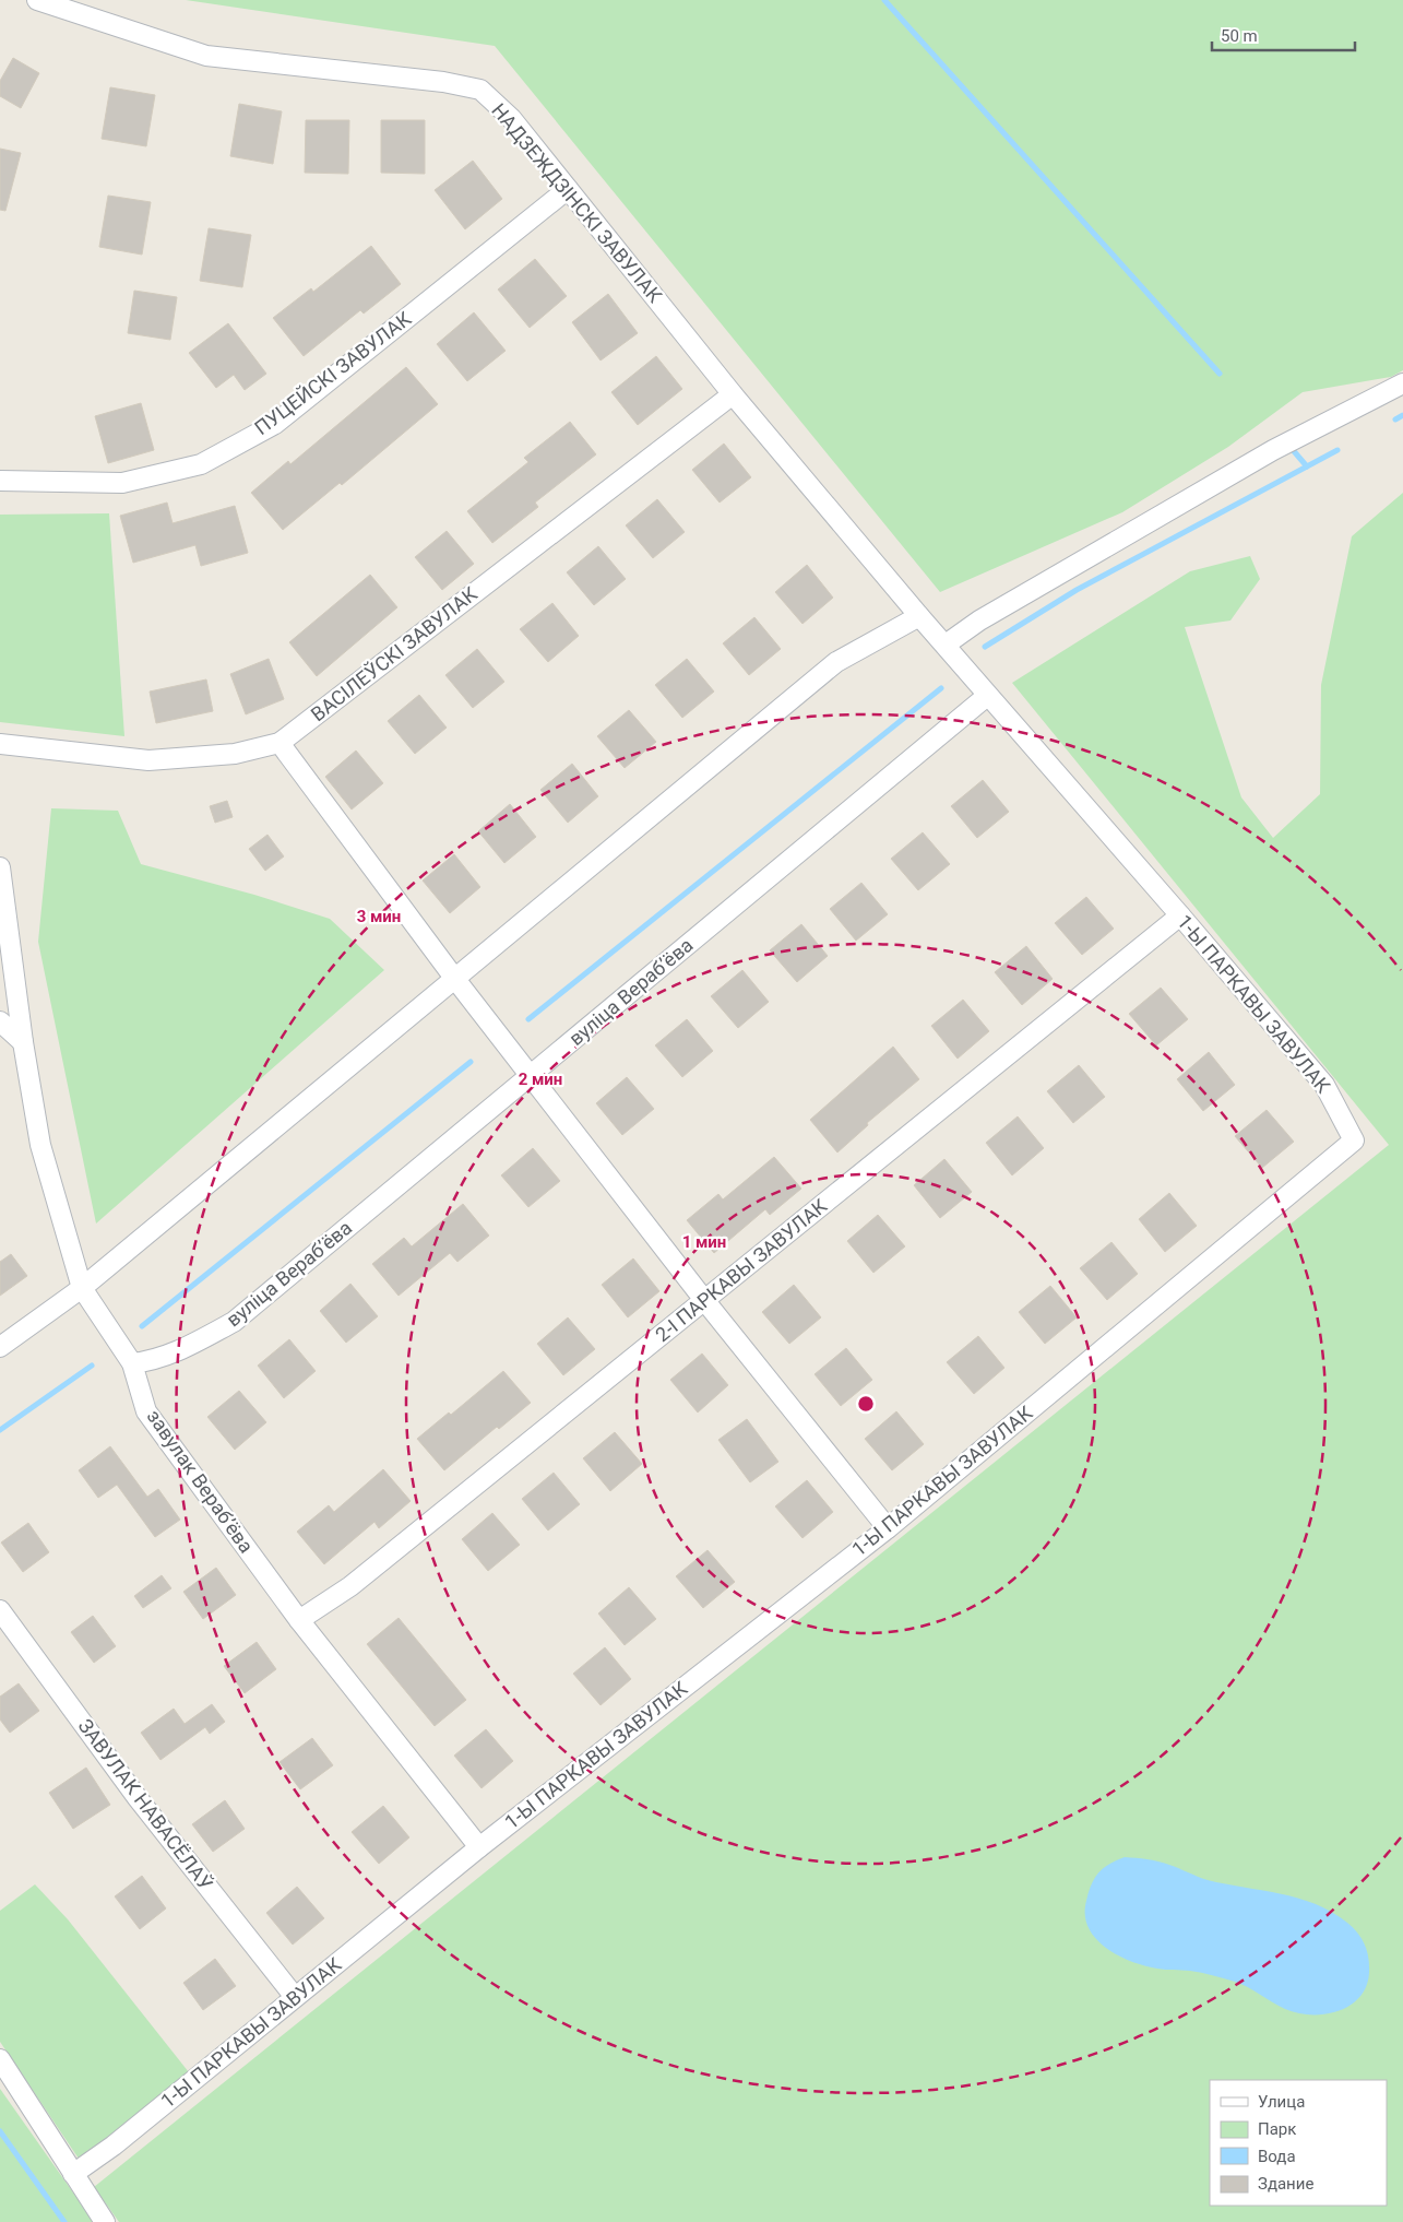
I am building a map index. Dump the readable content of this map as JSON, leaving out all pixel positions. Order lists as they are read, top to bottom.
{
  "streets": {
    "street": [
      "НАДЗЕЖДЗІНСКІ ЗАВУЛАК",
      "ПУЦЕЙСКІ ЗАВУЛАК",
      "ВАСІЛЕЎСКІ ЗАВУЛАК",
      "вуліца Верабʼёва",
      "1-Ы ПАРКАВЫ ЗАВУЛАК",
      "2-І ПАРКАВЫ ЗАВУЛАК",
      "завулак Верабʼёва",
      "ЗАВУЛАК НАВАСЁЛАЎ"
    ]
  },
  "crossings": [
    ["НАДЗЕЖДЗІНСКІ ЗАВУЛАК", "ПУЦЕЙСКІ ЗАВУЛАК"],
    ["НАДЗЕЖДЗІНСКІ ЗАВУЛАК", "ВАСІЛЕЎСКІ ЗАВУЛАК"],
    ["НАДЗЕЖДЗІНСКІ ЗАВУЛАК", "1-Ы ПАРКАВЫ ЗАВУЛАК"],
    ["вуліца Верабʼёва", "1-Ы ПАРКАВЫ ЗАВУЛАК"],
    ["вуліца Верабʼёва", "завулак Верабʼёва"],
    ["1-Ы ПАРКАВЫ ЗАВУЛАК", "2-І ПАРКАВЫ ЗАВУЛАК"],
    ["1-Ы ПАРКАВЫ ЗАВУЛАК", "завулак Верабʼёва"],
    ["1-Ы ПАРКАВЫ ЗАВУЛАК", "ЗАВУЛАК НАВАСЁЛАЎ"],
    ["2-І ПАРКАВЫ ЗАВУЛАК", "завулак Верабʼёва"]
  ],
  "legend": [
    "Улица",
    "Парк",
    "Вода",
    "Здание"
  ],
  "scale_bar": "50 m",
  "rings": ["3 мин", "2 мин", "1 мин"]
}
